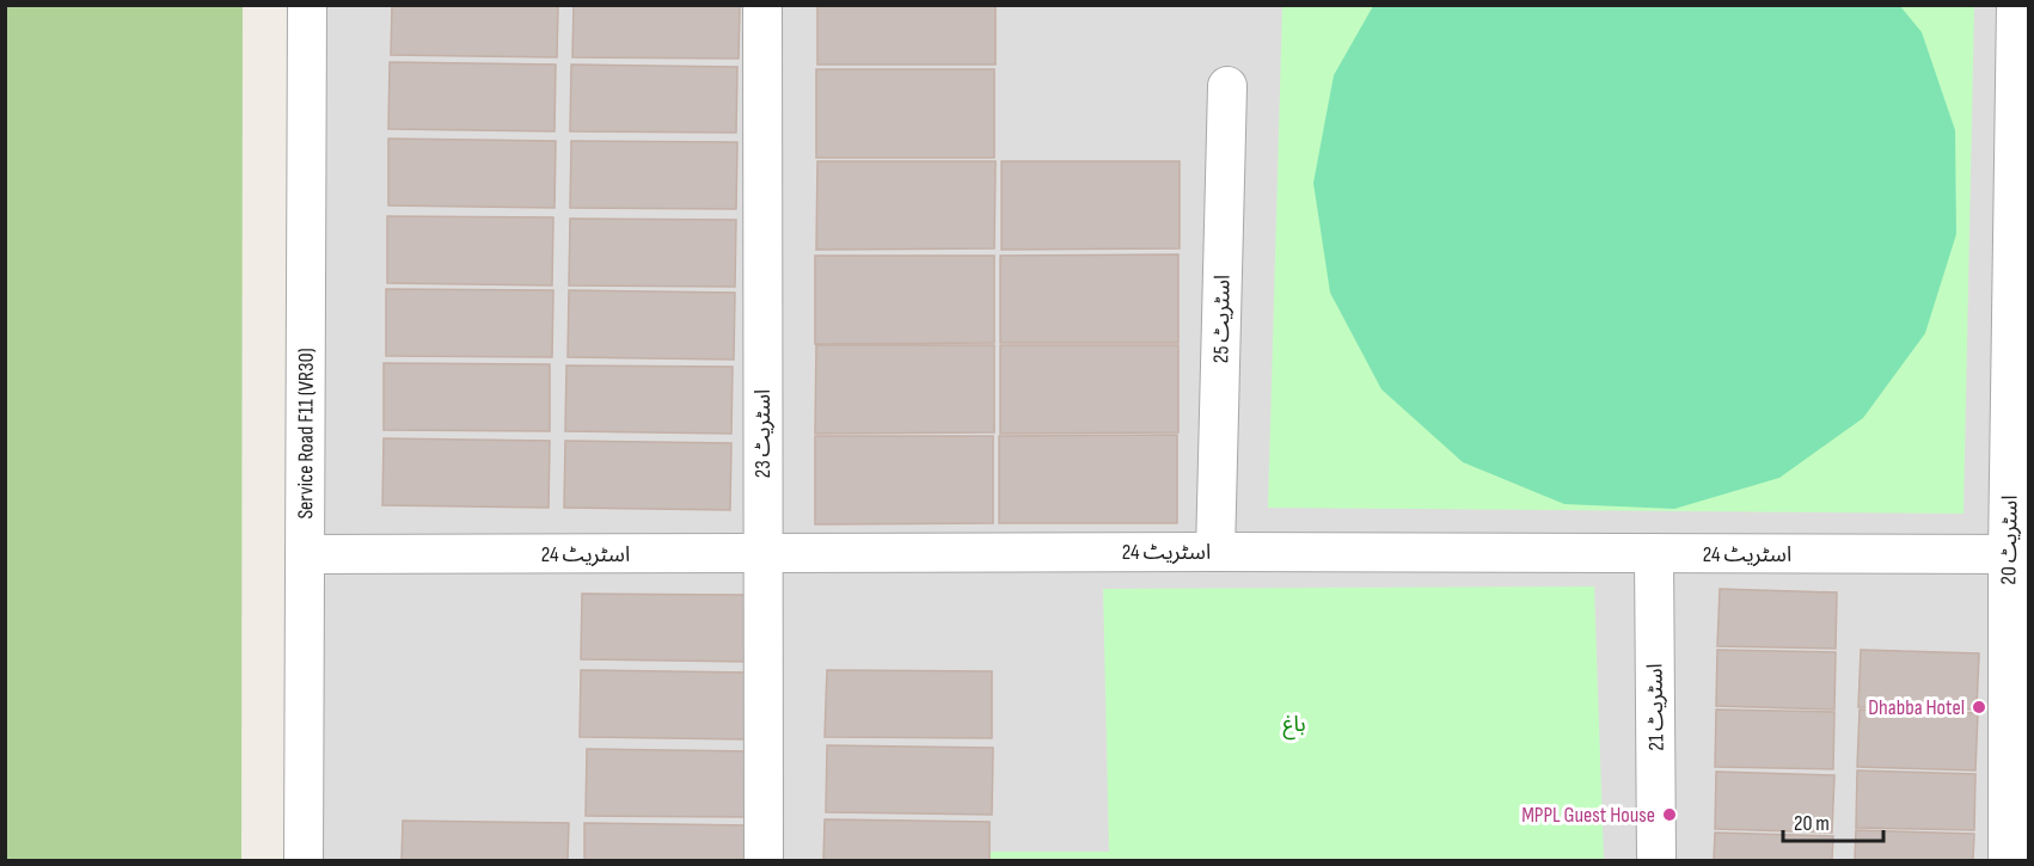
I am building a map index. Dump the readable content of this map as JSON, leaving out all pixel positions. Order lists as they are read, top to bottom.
{
  "streets": {
    "street": [
      "اسٹریٹ 25",
      "Service Road F11 (VR30)",
      "اسٹریٹ 23",
      "اسٹریٹ 20",
      "اسٹریٹ 24",
      "اسٹریٹ 21"
    ]
  },
  "crossings": [
    ["اسٹریٹ 25", "اسٹریٹ 24"],
    ["Service Road F11 (VR30)", "اسٹریٹ 24"],
    ["اسٹریٹ 23", "اسٹریٹ 24"],
    ["اسٹریٹ 20", "اسٹریٹ 24"],
    ["اسٹریٹ 24", "اسٹریٹ 21"]
  ],
  "parks": ["باغ"],
  "places": ["Dhabba Hotel", "MPPL Guest House"],
  "scale_bar": "20 m"
}
